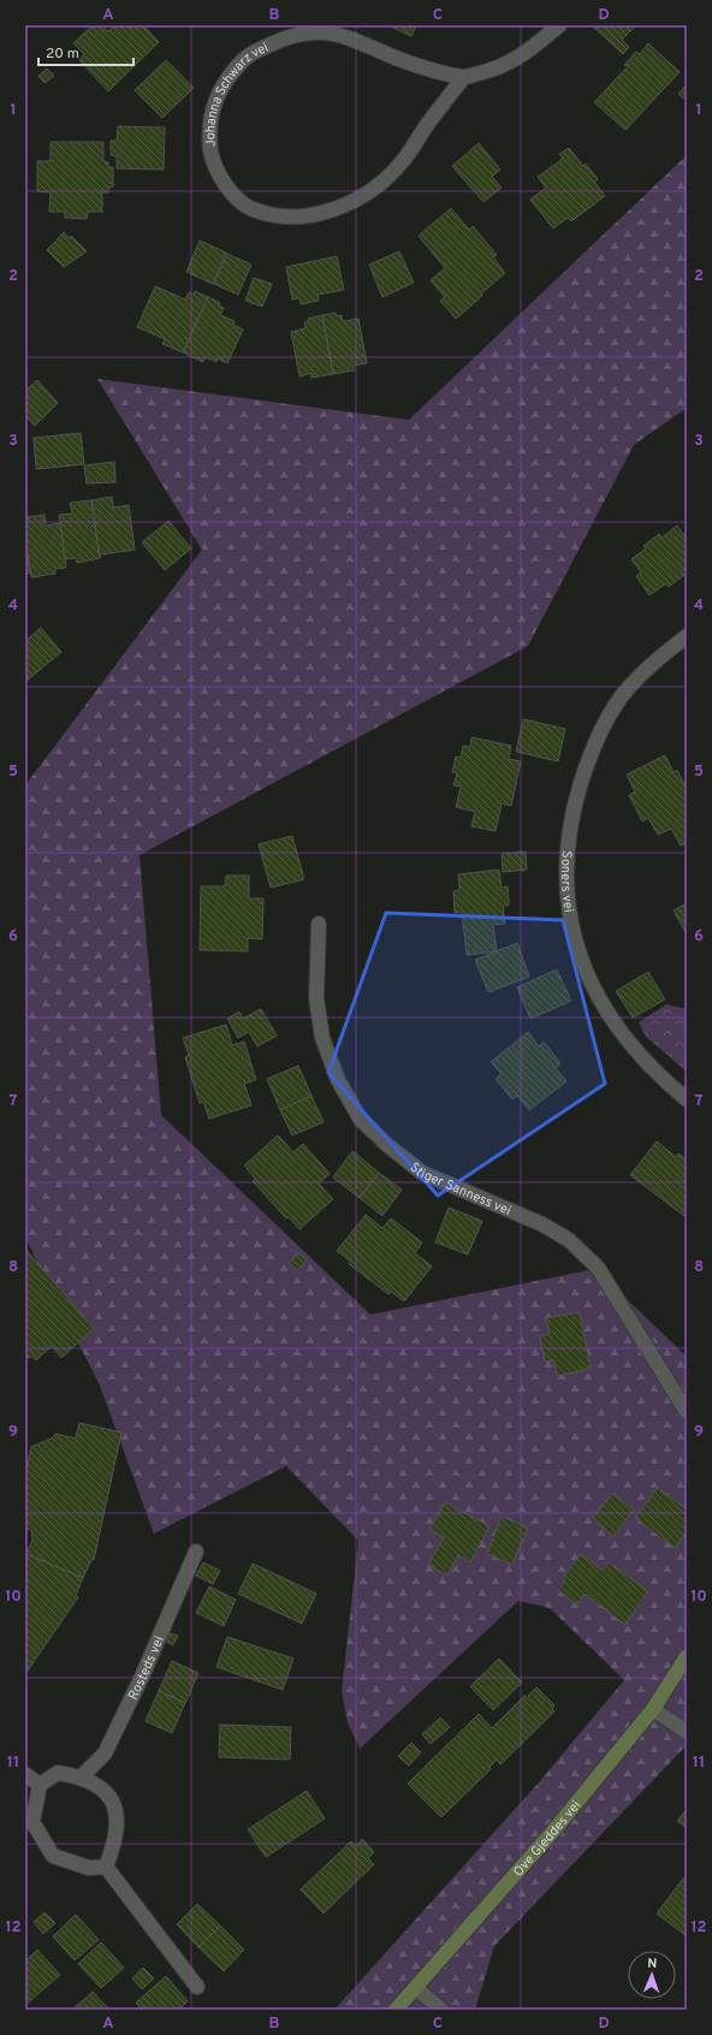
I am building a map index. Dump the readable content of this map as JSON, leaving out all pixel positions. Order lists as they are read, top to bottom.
{
  "streets": {
    "street": [
      "Johanna Schwarz vei",
      "Soners vei",
      "Stiger Sanness vei",
      "Rosteds vei",
      "Ove Gjeddes vei"
    ]
  },
  "scale_bar": "20 m",
  "north": "top",
  "grid": {
    "columns": [
      "A",
      "B",
      "C",
      "D"
    ],
    "rows": [
      "1",
      "2",
      "3",
      "4",
      "5",
      "6",
      "7",
      "8",
      "9",
      "10",
      "11",
      "12"
    ]
  }
}
